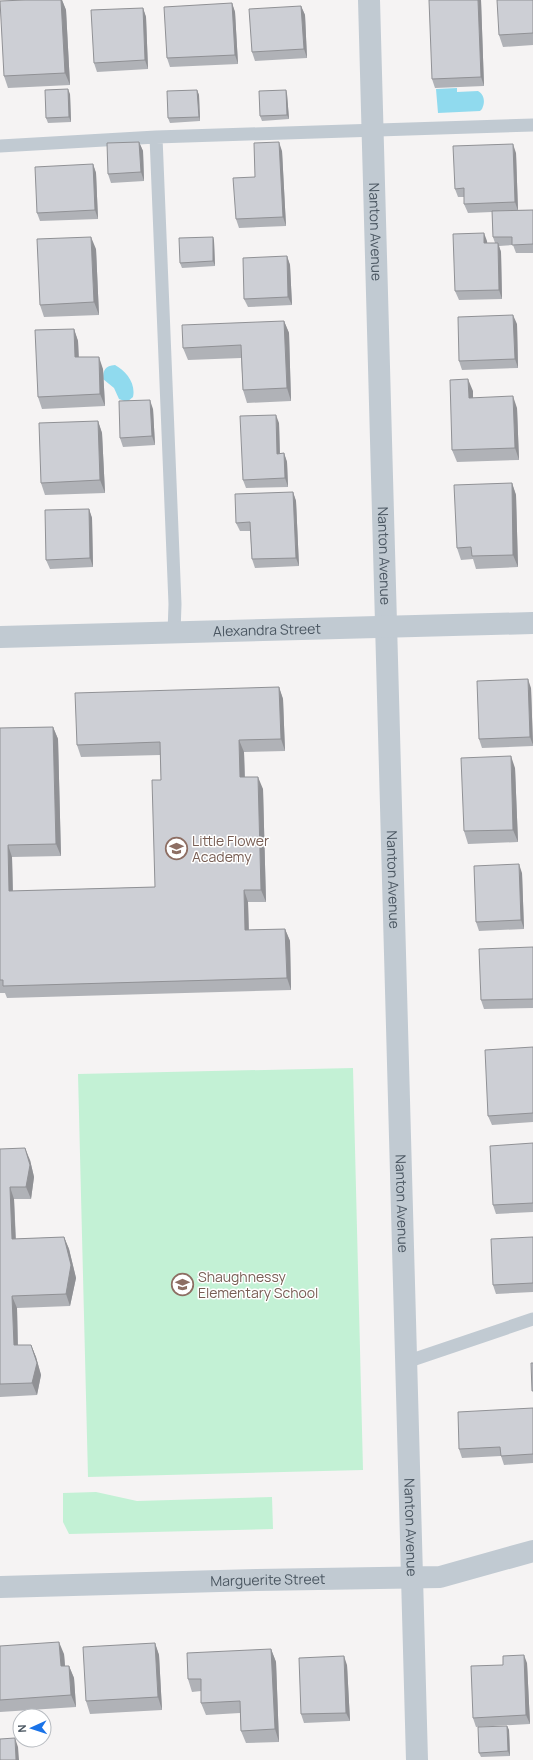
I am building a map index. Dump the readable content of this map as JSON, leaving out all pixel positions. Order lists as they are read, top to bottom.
{
  "streets": {
    "street": ["Nanton Avenue", "Alexandra Street", "Marguerite Street"]
  },
  "crossings": [
    ["Nanton Avenue", "Alexandra Street"],
    ["Nanton Avenue", "Marguerite Street"]
  ],
  "places": {
    "school or university": ["Little Flower Academy", "Shaughnessy Elementary School"]
  },
  "north": "left"
}
